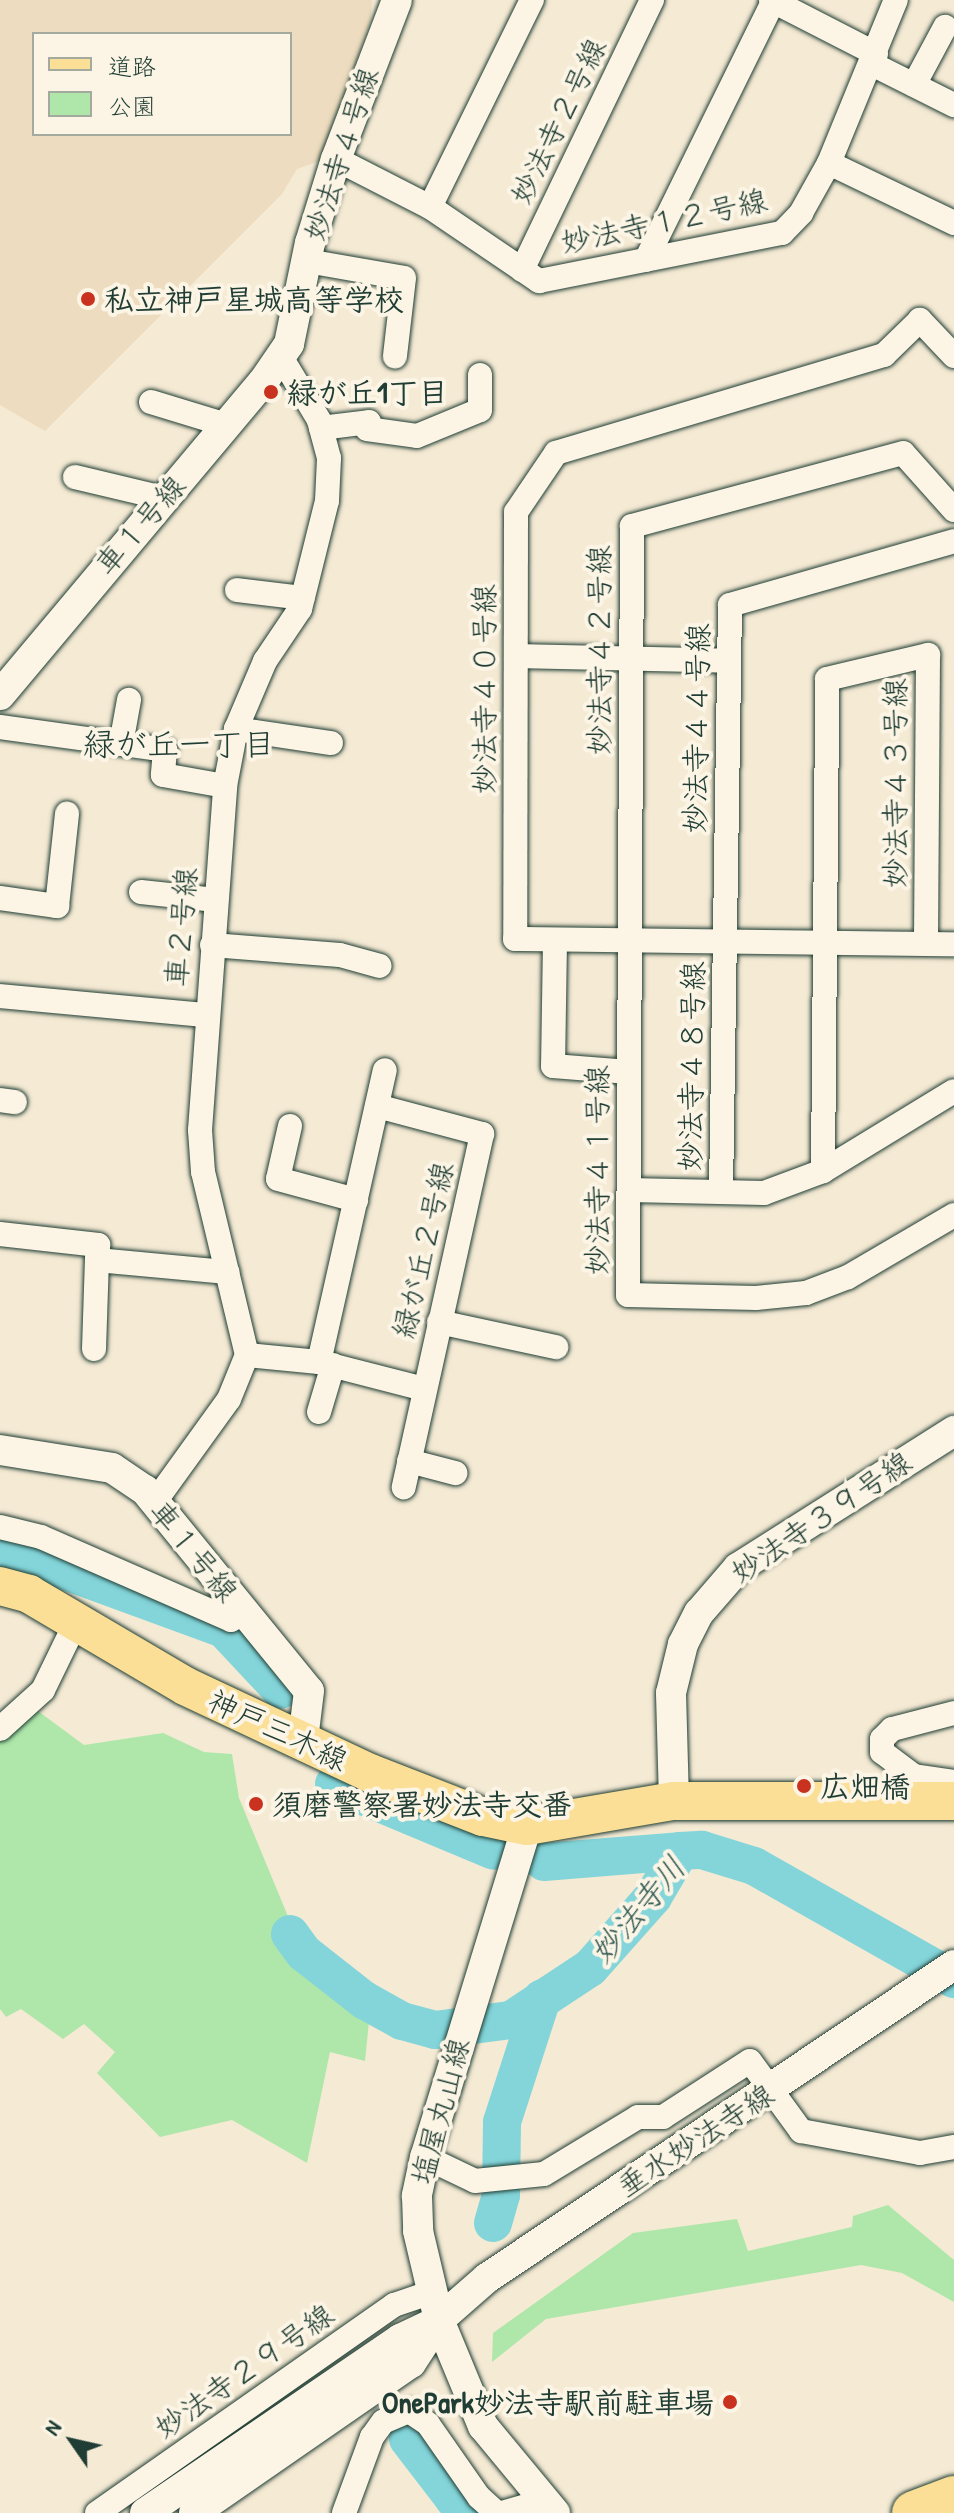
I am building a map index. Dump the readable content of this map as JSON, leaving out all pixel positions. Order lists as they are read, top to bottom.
{
  "streets": {
    "main road": ["神戸三木線"],
    "street": [
      "妙法寺２号線",
      "妙法寺４号線",
      "妙法寺１２号線",
      "車１号線",
      "妙法寺４２号線",
      "妙法寺４０号線",
      "妙法寺４４号線",
      "妙法寺４３号線",
      "車２号線",
      "妙法寺４８号線",
      "妙法寺４１号線",
      "緑が丘２号線",
      "妙法寺３９号線",
      "塩屋丸山線",
      "垂水妙法寺線",
      "妙法寺２９号線"
    ]
  },
  "crossings": [
    ["妙法寺２号線", "妙法寺１２号線"],
    ["妙法寺４号線", "妙法寺１２号線"],
    ["妙法寺４号線", "車１号線"],
    ["妙法寺４号線", "車２号線"],
    ["車１号線", "車２号線"],
    ["車１号線", "神戸三木線"],
    ["妙法寺４２号線", "妙法寺４０号線"],
    ["妙法寺４２号線", "妙法寺４１号線"],
    ["妙法寺４０号線", "妙法寺４４号線"],
    ["妙法寺４０号線", "妙法寺４３号線"],
    ["妙法寺４０号線", "妙法寺４８号線"],
    ["妙法寺４０号線", "妙法寺４１号線"],
    ["妙法寺４４号線", "妙法寺４８号線"],
    ["妙法寺３９号線", "神戸三木線"],
    ["神戸三木線", "塩屋丸山線"],
    ["塩屋丸山線", "垂水妙法寺線"],
    ["垂水妙法寺線", "妙法寺２９号線"]
  ],
  "districts": ["緑が丘一丁目"],
  "water": ["妙法寺川"],
  "places": [
    "私立神戸星城高等学校",
    "緑が丘1丁目",
    "広畑橋",
    "須磨警察署妙法寺交番",
    "OnePark妙法寺駅前駐車場"
  ],
  "legend": ["道路", "公園"],
  "north": "top left"
}
